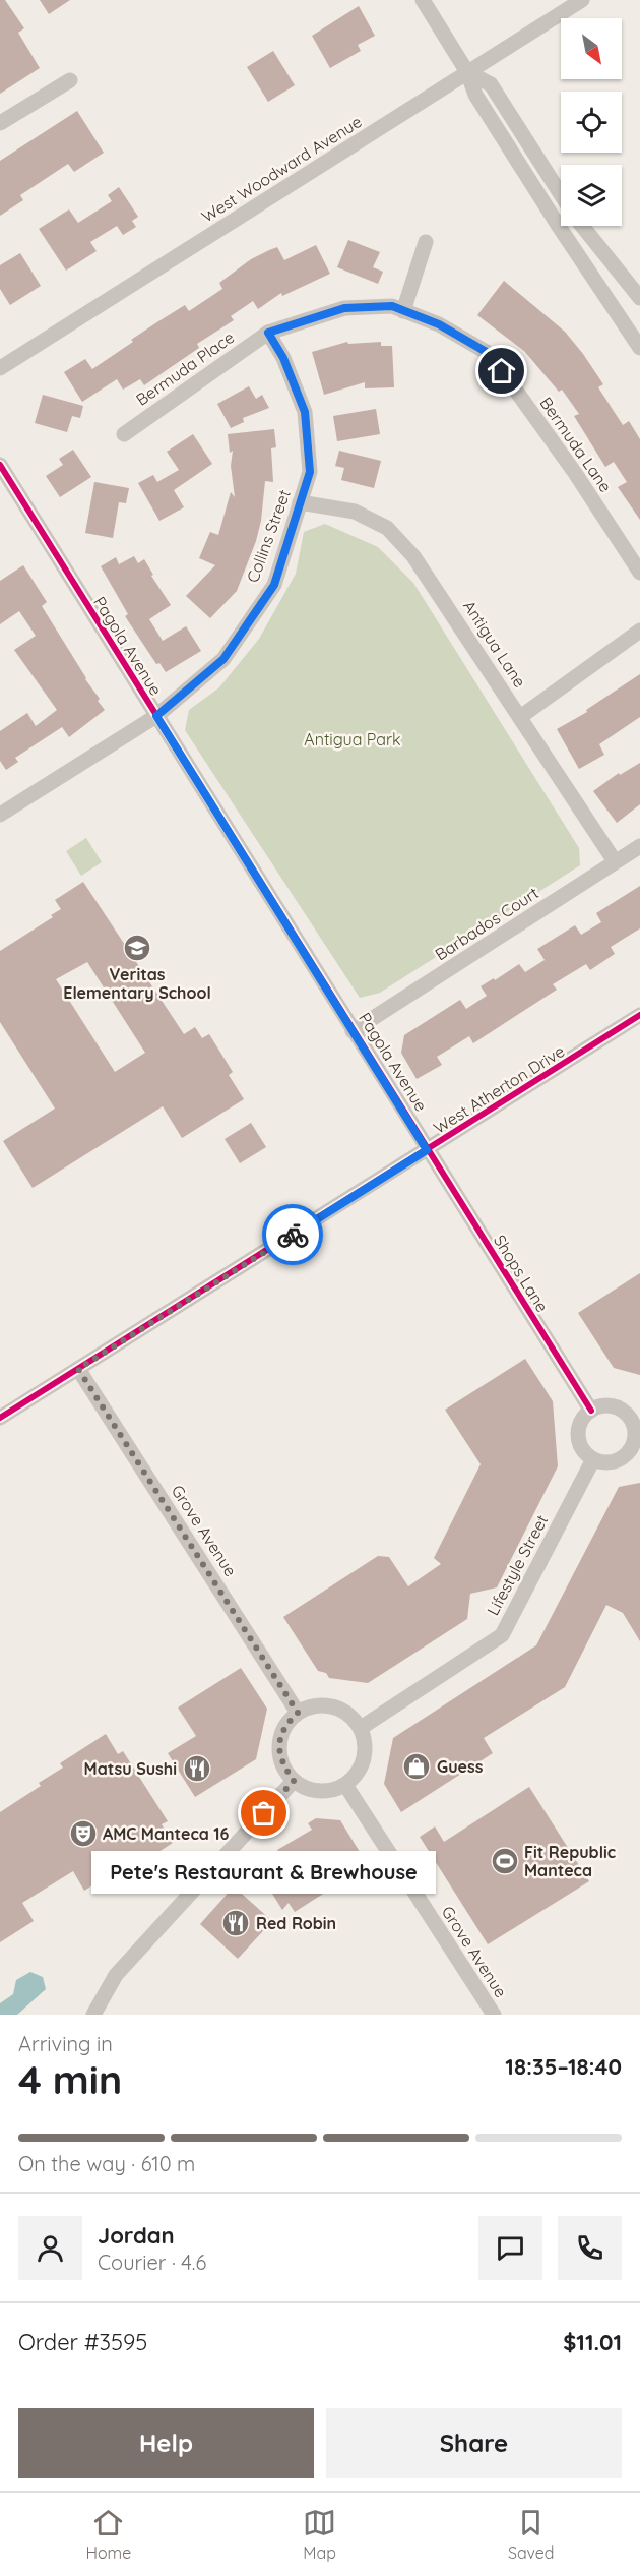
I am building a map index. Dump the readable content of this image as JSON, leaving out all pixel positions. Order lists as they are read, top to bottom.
{
  "streets": {
    "street": [
      "West Woodward Avenue",
      "Bermuda Place",
      "Bermuda Lane",
      "Collins Street",
      "Antigua Lane",
      "Pagola Avenue",
      "Barbados Court",
      "West Atherton Drive",
      "Shops Lane",
      "Grove Avenue",
      "Lifestyle Street"
    ]
  },
  "crossings": [
    ["Bermuda Place", "Bermuda Lane"],
    ["Bermuda Place", "Collins Street"],
    ["Bermuda Lane", "Collins Street"],
    ["Collins Street", "Antigua Lane"],
    ["Collins Street", "Pagola Avenue"],
    ["Antigua Lane", "Barbados Court"],
    ["Pagola Avenue", "Barbados Court"],
    ["Pagola Avenue", "West Atherton Drive"],
    ["Pagola Avenue", "Shops Lane"],
    ["West Atherton Drive", "Shops Lane"],
    ["West Atherton Drive", "Grove Avenue"],
    ["Shops Lane", "Lifestyle Street"],
    ["Grove Avenue", "Lifestyle Street"]
  ],
  "parks": ["Antigua Park"],
  "places": {
    "school or university": ["Veritas Elementary School"],
    "shop": ["Guess"],
    "restaurant": ["Matsu Sushi", "Red Robin"],
    "other": ["Pete's Restaurant & Brewhouse"],
    "theatre": ["AMC Manteca 16"],
    "sports": ["Fit Republic Manteca"]
  },
  "north": "bottom right",
  "page": {
    "bubble": "Pete's Restaurant & Brewhouse",
    "heading": ["4 min", "Arriving in", "18:35–18:40"],
    "panel": [
      "Jordan",
      "Courier · 4.6",
      "Order #3595",
      "$11.01"
    ],
    "bar": "On the way · 610 m",
    "buttons": ["Help", "Share"],
    "tabs": ["Home", "Map", "Saved"]
  }
}
